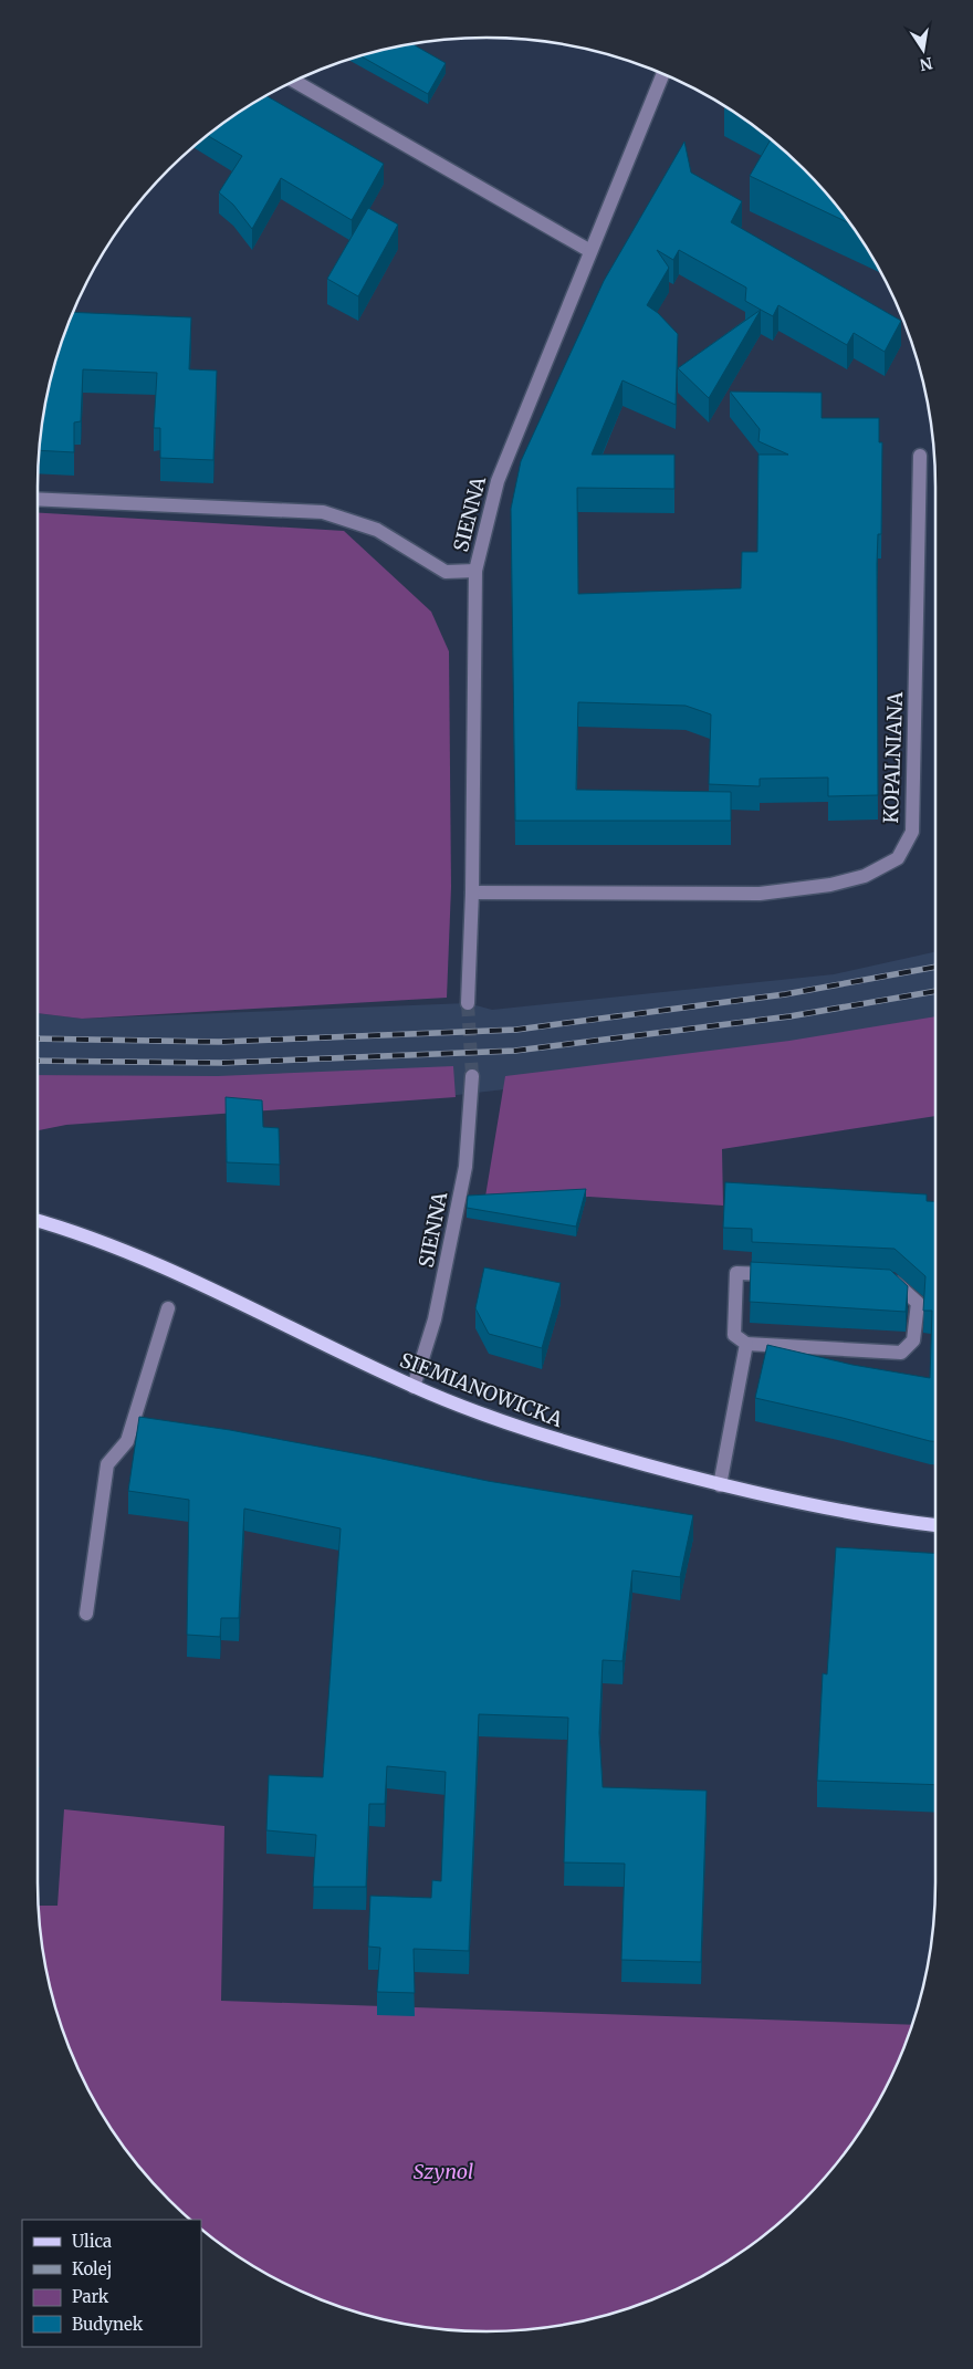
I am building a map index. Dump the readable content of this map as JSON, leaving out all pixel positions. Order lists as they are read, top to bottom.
{
  "streets": {
    "main road": ["SIEMIANOWICKA"],
    "street": ["SIENNA", "KOPALNIANA"]
  },
  "crossings": [
    ["SIENNA", "KOPALNIANA"],
    ["SIENNA", "SIEMIANOWICKA"]
  ],
  "parks": ["Szynol"],
  "legend": [
    "Ulica",
    "Kolej",
    "Park",
    "Budynek"
  ],
  "north": "bottom"
}
